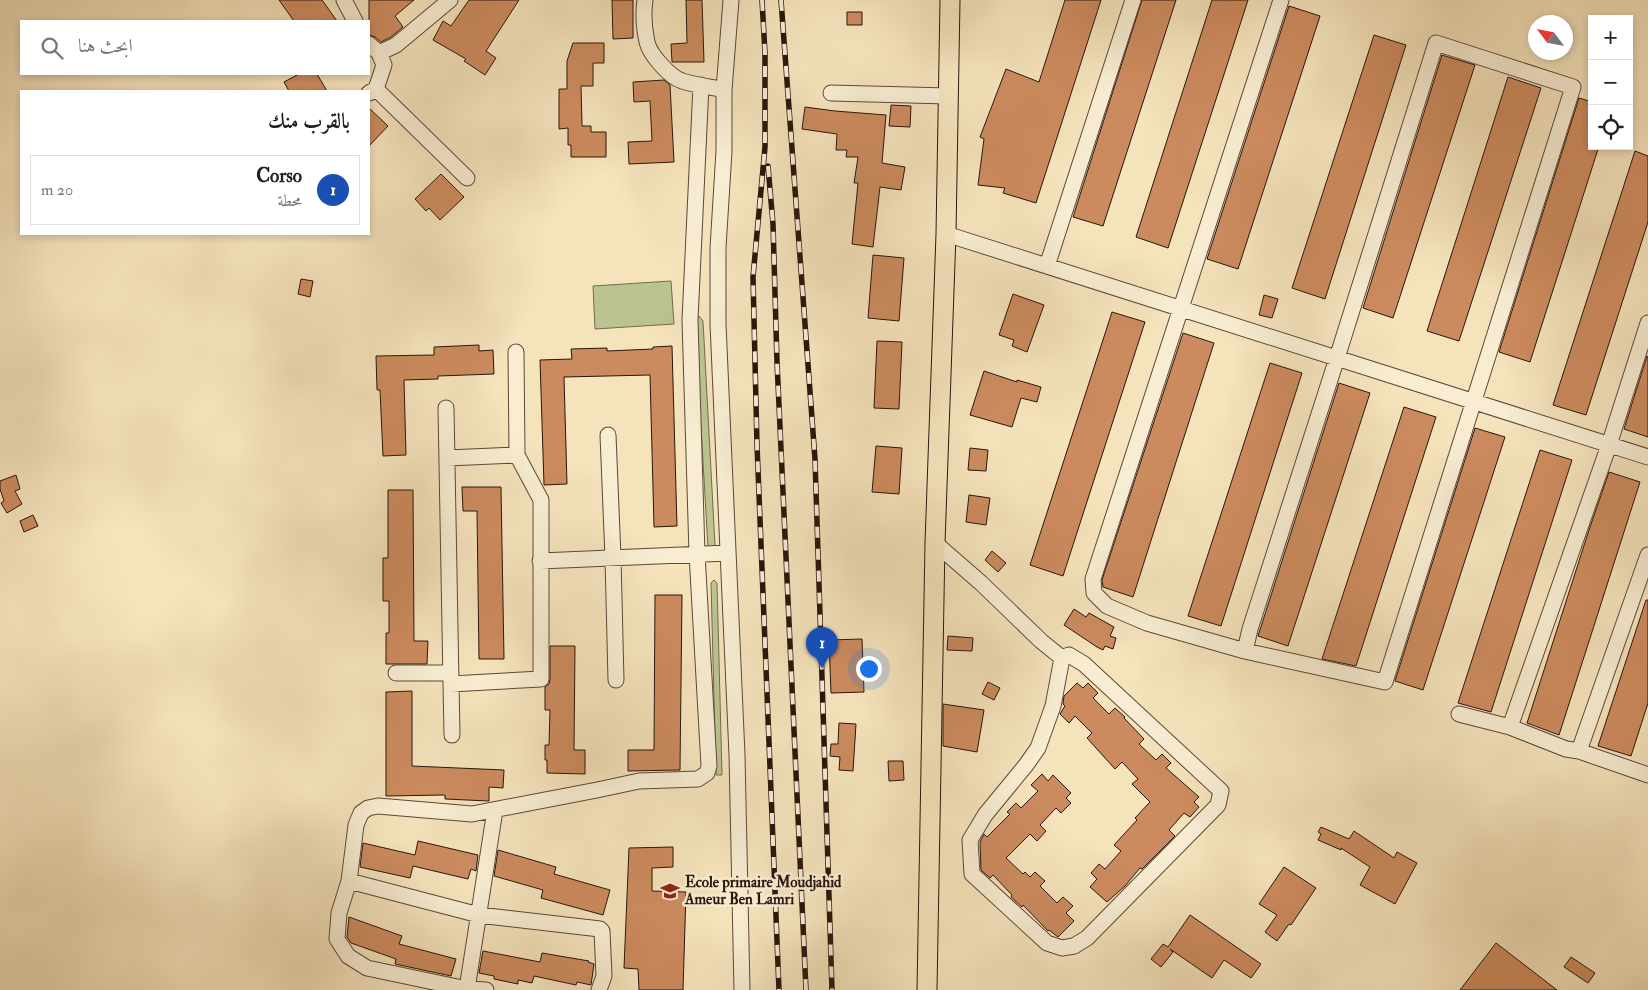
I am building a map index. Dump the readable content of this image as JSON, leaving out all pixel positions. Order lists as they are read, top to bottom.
{
  "places": {
    "school or university": ["Ecole primaire Moudjahid Ameur Ben Lamri"]
  },
  "north": "top left",
  "page": {
    "map_buttons": ["+", "−"],
    "search": "ابحث هنا",
    "heading": "بالقرب منك",
    "list": [
      {
        "mark": "1",
        "name": "Corso",
        "note": "محطة",
        "value": "20 m"
      }
    ],
    "pins": "1"
  }
}
